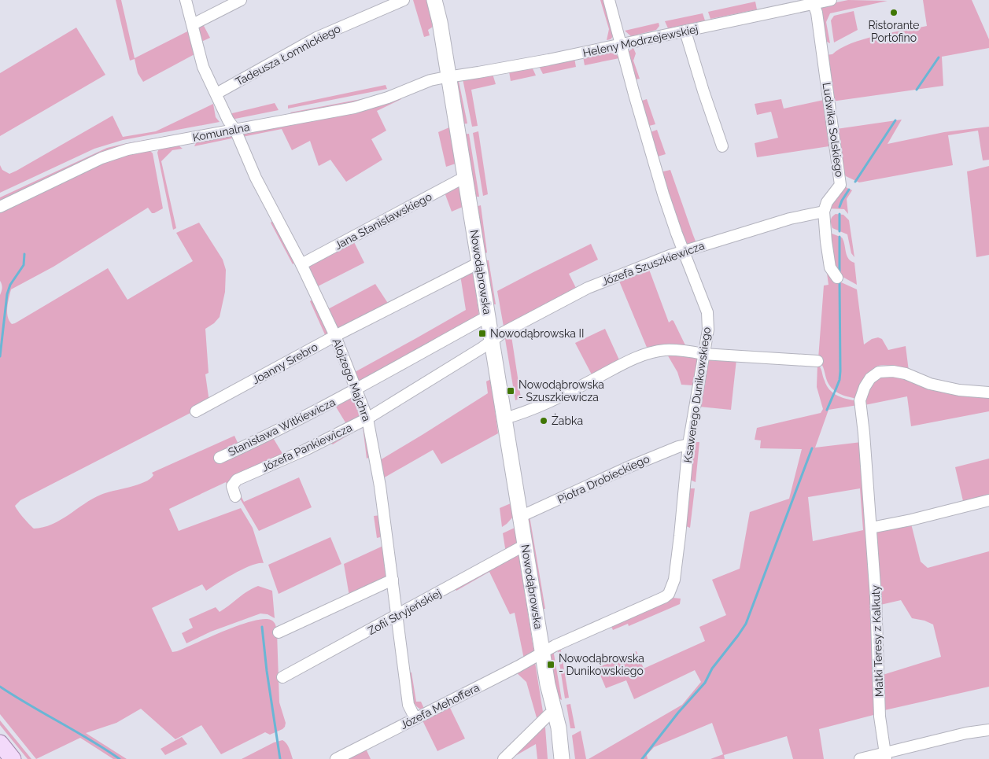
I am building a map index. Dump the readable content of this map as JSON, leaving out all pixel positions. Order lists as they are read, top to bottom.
{
  "streets": {
    "street": [
      "Heleny Modrzejewskiej",
      "Tadeusza Łomnickiego",
      "Ludwika Solskiego",
      "Komunalna",
      "Jana Stanisławskiego",
      "Józefa Szuszkiewicza",
      "Nowodąbrowska",
      "Joanny Srebro",
      "Alojzego Majchra",
      "Ksawerego Dunikowskiego",
      "Stanisława Witkiewicza",
      "Józefa Pankiewicza",
      "Piotra Drobieckiego",
      "Zofii Stryjeńskiej",
      "Matki Teresy z Kalkuty",
      "Józefa Mehoffera"
    ]
  },
  "crossings": [
    ["Heleny Modrzejewskiej", "Ludwika Solskiego"],
    ["Heleny Modrzejewskiej", "Komunalna"],
    ["Heleny Modrzejewskiej", "Nowodąbrowska"],
    ["Heleny Modrzejewskiej", "Ksawerego Dunikowskiego"],
    ["Tadeusza Łomnickiego", "Alojzego Majchra"],
    ["Ludwika Solskiego", "Józefa Szuszkiewicza"],
    ["Komunalna", "Nowodąbrowska"],
    ["Komunalna", "Alojzego Majchra"],
    ["Jana Stanisławskiego", "Nowodąbrowska"],
    ["Jana Stanisławskiego", "Alojzego Majchra"],
    ["Józefa Szuszkiewicza", "Nowodąbrowska"],
    ["Józefa Szuszkiewicza", "Ksawerego Dunikowskiego"],
    ["Józefa Szuszkiewicza", "Józefa Pankiewicza"],
    ["Nowodąbrowska", "Joanny Srebro"],
    ["Nowodąbrowska", "Ksawerego Dunikowskiego"],
    ["Nowodąbrowska", "Stanisława Witkiewicza"],
    ["Nowodąbrowska", "Józefa Pankiewicza"],
    ["Nowodąbrowska", "Piotra Drobieckiego"],
    ["Nowodąbrowska", "Zofii Stryjeńskiej"],
    ["Nowodąbrowska", "Józefa Mehoffera"],
    ["Joanny Srebro", "Alojzego Majchra"],
    ["Alojzego Majchra", "Stanisława Witkiewicza"],
    ["Alojzego Majchra", "Józefa Pankiewicza"],
    ["Alojzego Majchra", "Zofii Stryjeńskiej"],
    ["Alojzego Majchra", "Józefa Mehoffera"],
    ["Ksawerego Dunikowskiego", "Piotra Drobieckiego"],
    ["Ksawerego Dunikowskiego", "Józefa Mehoffera"]
  ],
  "places": {
    "other": ["Ristorante Portofino", "Żabka"],
    "transit": ["Nowodąbrowska II", "Nowodąbrowska - Szuszkiewicza", "Nowodąbrowska - Dunikowskiego"]
  }
}
